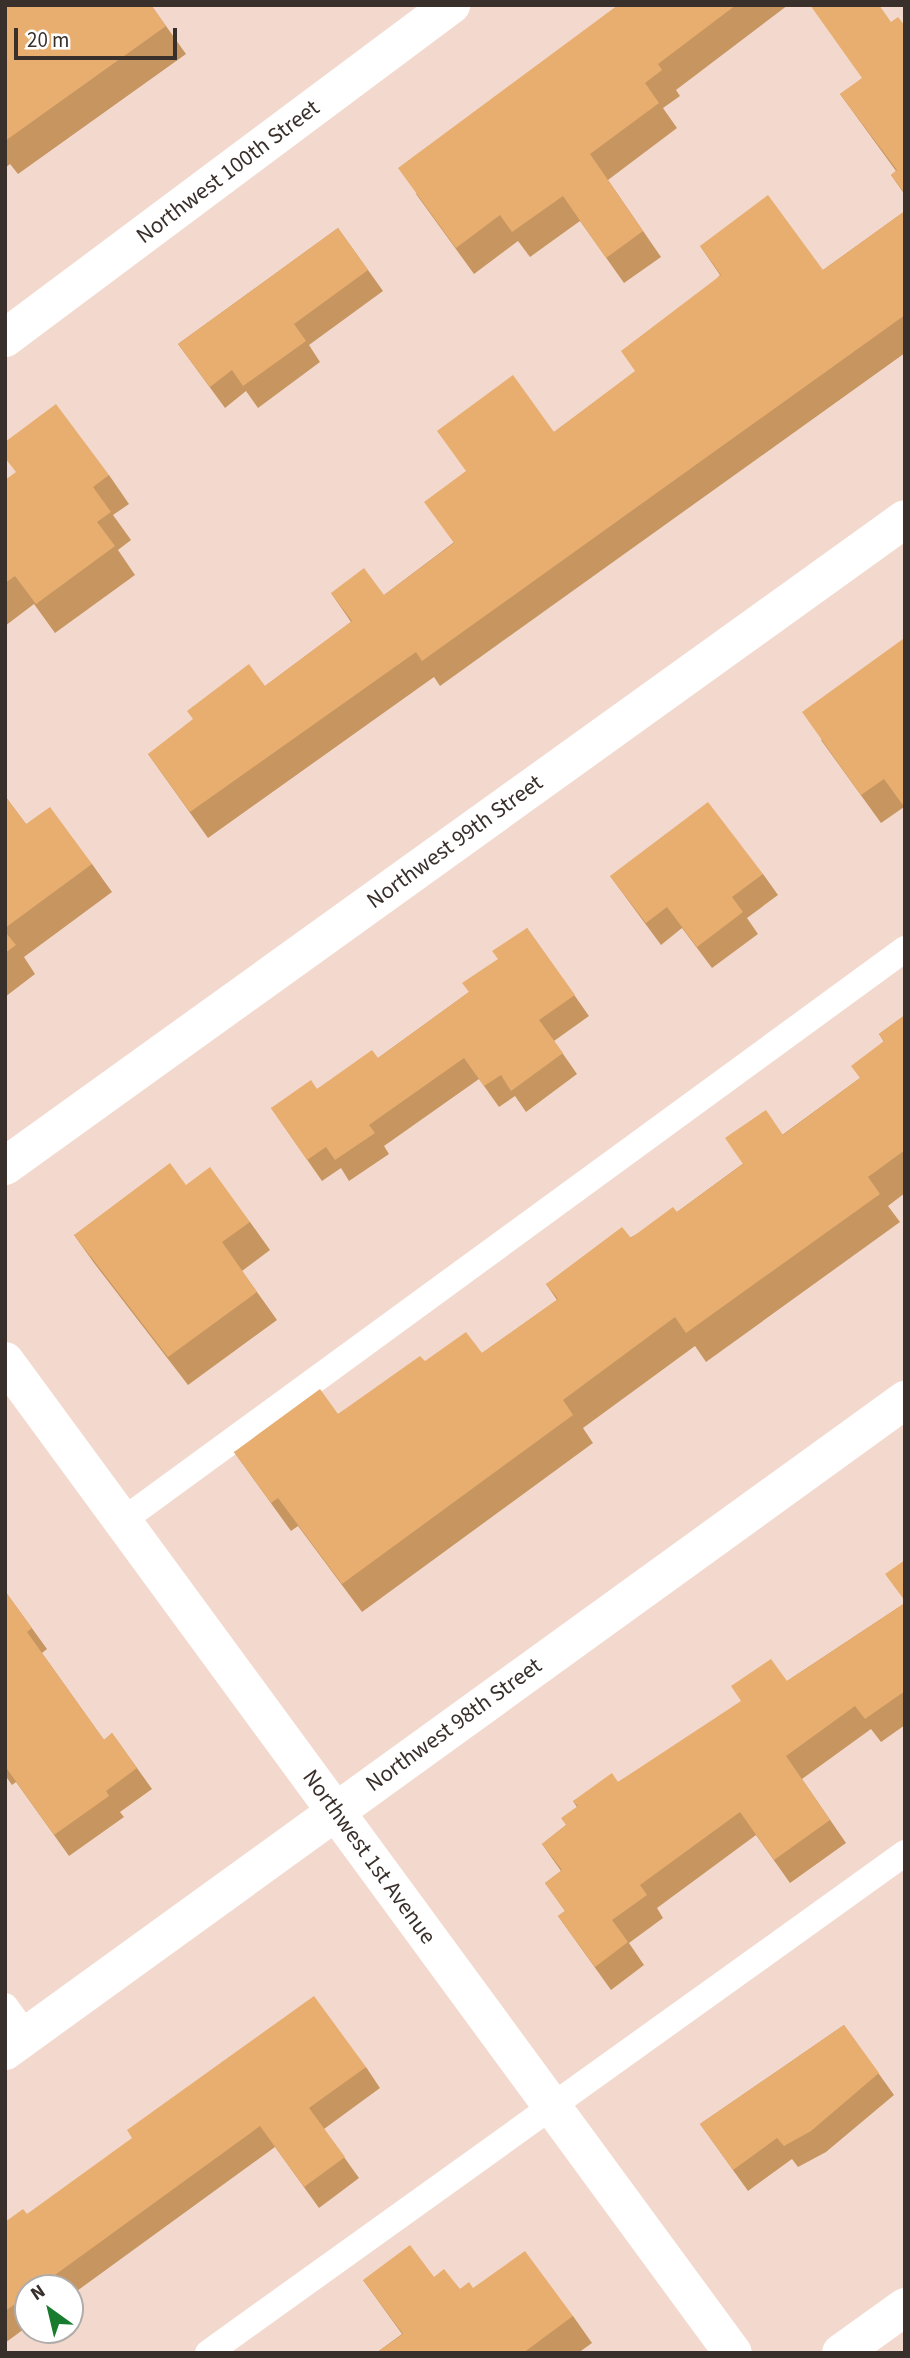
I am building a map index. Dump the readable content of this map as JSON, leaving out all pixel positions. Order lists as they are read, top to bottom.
{
  "streets": {
    "street": [
      "Northwest 100th Street",
      "Northwest 99th Street",
      "Northwest 98th Street",
      "Northwest 1st Avenue"
    ]
  },
  "crossings": [
    ["Northwest 98th Street", "Northwest 1st Avenue"]
  ],
  "scale_bar": "20 m",
  "north": "top left"
}
